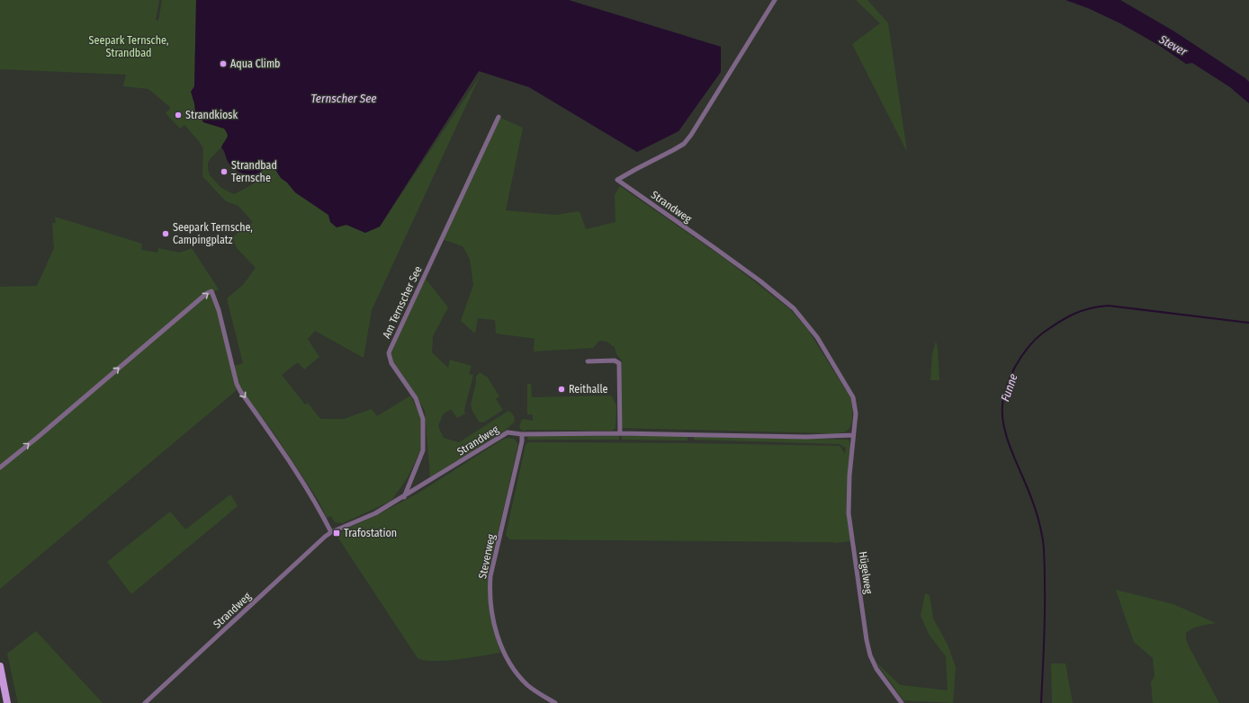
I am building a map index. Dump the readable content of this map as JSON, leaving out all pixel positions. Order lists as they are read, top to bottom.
{
  "streets": {
    "street": [
      "Strandweg",
      "Am Ternscher See",
      "Steverweg",
      "Hügelweg"
    ]
  },
  "crossings": [
    ["Strandweg", "Am Ternscher See"],
    ["Strandweg", "Steverweg"],
    ["Strandweg", "Hügelweg"]
  ],
  "water": ["Stever", "Ternscher See", "Funne"],
  "parks": ["Seepark Ternsche, Strandbad"],
  "places": {
    "other": [
      "Aqua Climb",
      "Strandkiosk",
      "Strandbad Ternsche",
      "Seepark Ternsche, Campingplatz",
      "Reithalle"
    ],
    "transit": ["Trafostation"]
  }
}
